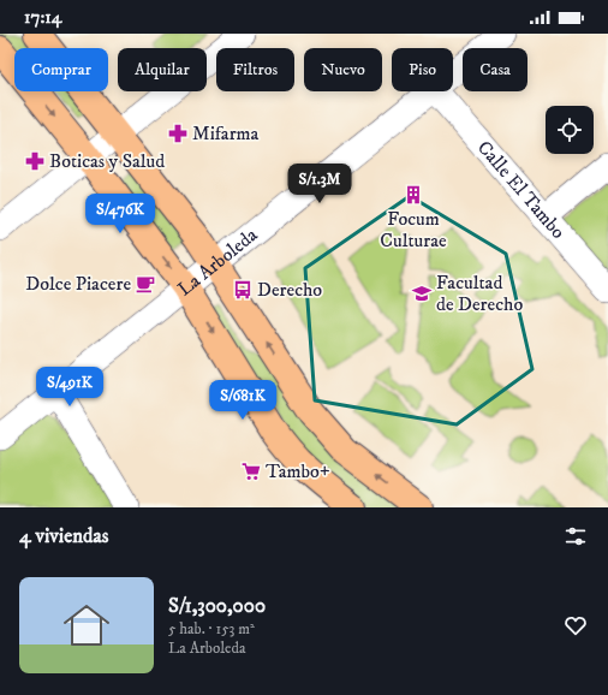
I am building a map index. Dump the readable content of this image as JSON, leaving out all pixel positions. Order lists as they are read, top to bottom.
{
  "streets": {
    "street": ["Calle El Tambo", "La Arboleda"]
  },
  "places": {
    "pharmacy": ["Mifarma", "Boticas y Salud"],
    "building": ["Focum Culturae"],
    "cafe": ["Dolce Piacere"],
    "bus stop": ["Derecho"],
    "school or university": ["Facultad de Derecho"],
    "supermarket": ["Tambo+"]
  },
  "page": {
    "status": "17:14",
    "chip": [
      "Comprar",
      "Alquilar",
      "Filtros",
      "Nuevo",
      "Piso",
      "Casa"
    ],
    "price": [
      "S/1.3M",
      "S/476K",
      "S/491K",
      "S/681K"
    ],
    "heading": "4 viviendas",
    "list": [
      {
        "name": "S/1,300,000",
        "note": "5 hab. · 153 m² · La Arboleda"
      }
    ]
  }
}
